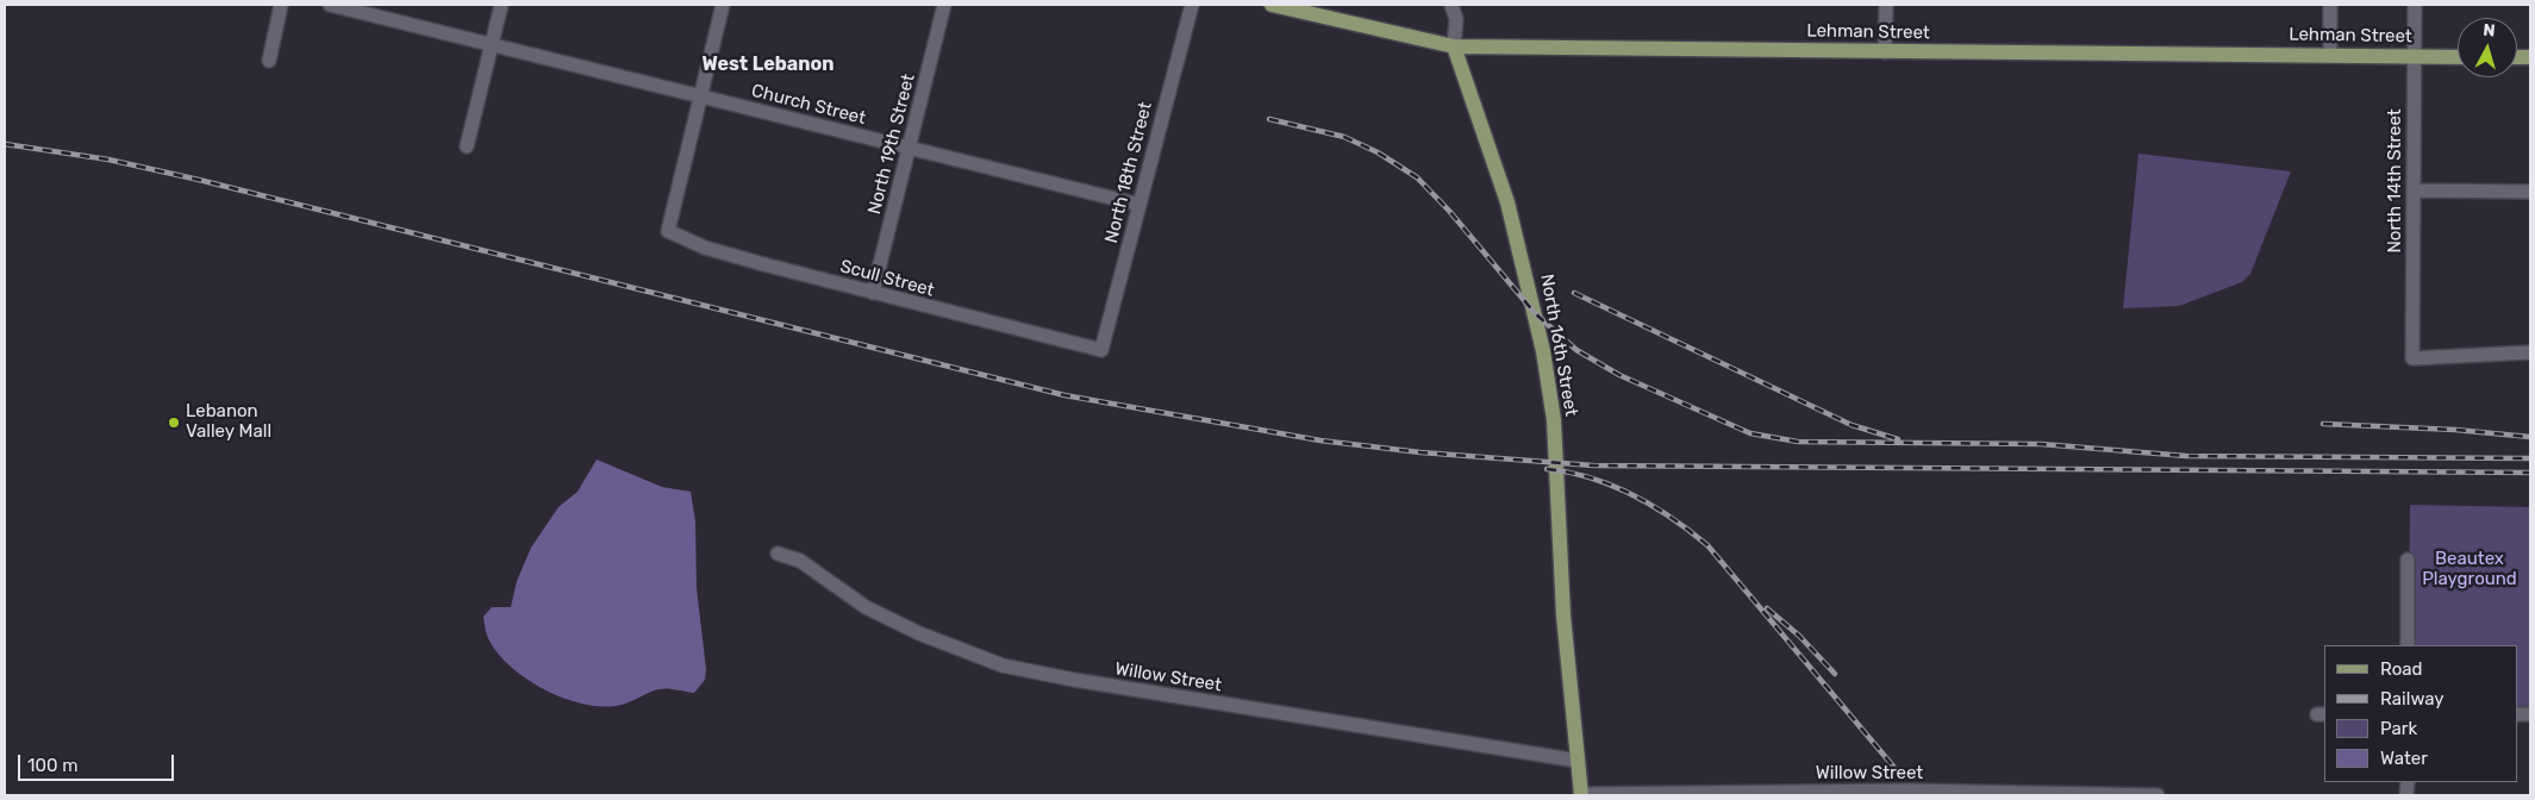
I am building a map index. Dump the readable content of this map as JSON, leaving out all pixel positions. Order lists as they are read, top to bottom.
{
  "streets": {
    "main road": ["Lehman Street", "North 16th Street"],
    "street": [
      "Church Street",
      "North 19th Street",
      "North 18th Street",
      "North 14th Street",
      "Scull Street",
      "Willow Street"
    ]
  },
  "crossings": [
    ["Lehman Street", "North 14th Street"],
    ["Lehman Street", "North 16th Street"],
    ["Church Street", "North 19th Street"],
    ["Church Street", "North 18th Street"],
    ["Church Street", "Scull Street"],
    ["North 19th Street", "Scull Street"],
    ["North 18th Street", "Scull Street"],
    ["North 16th Street", "Willow Street"]
  ],
  "districts": ["West Lebanon"],
  "parks": ["Beautex Playground"],
  "places": ["Lebanon Valley Mall"],
  "legend": [
    "Road",
    "Railway",
    "Park",
    "Water"
  ],
  "scale_bar": "100 m",
  "north": "top"
}
